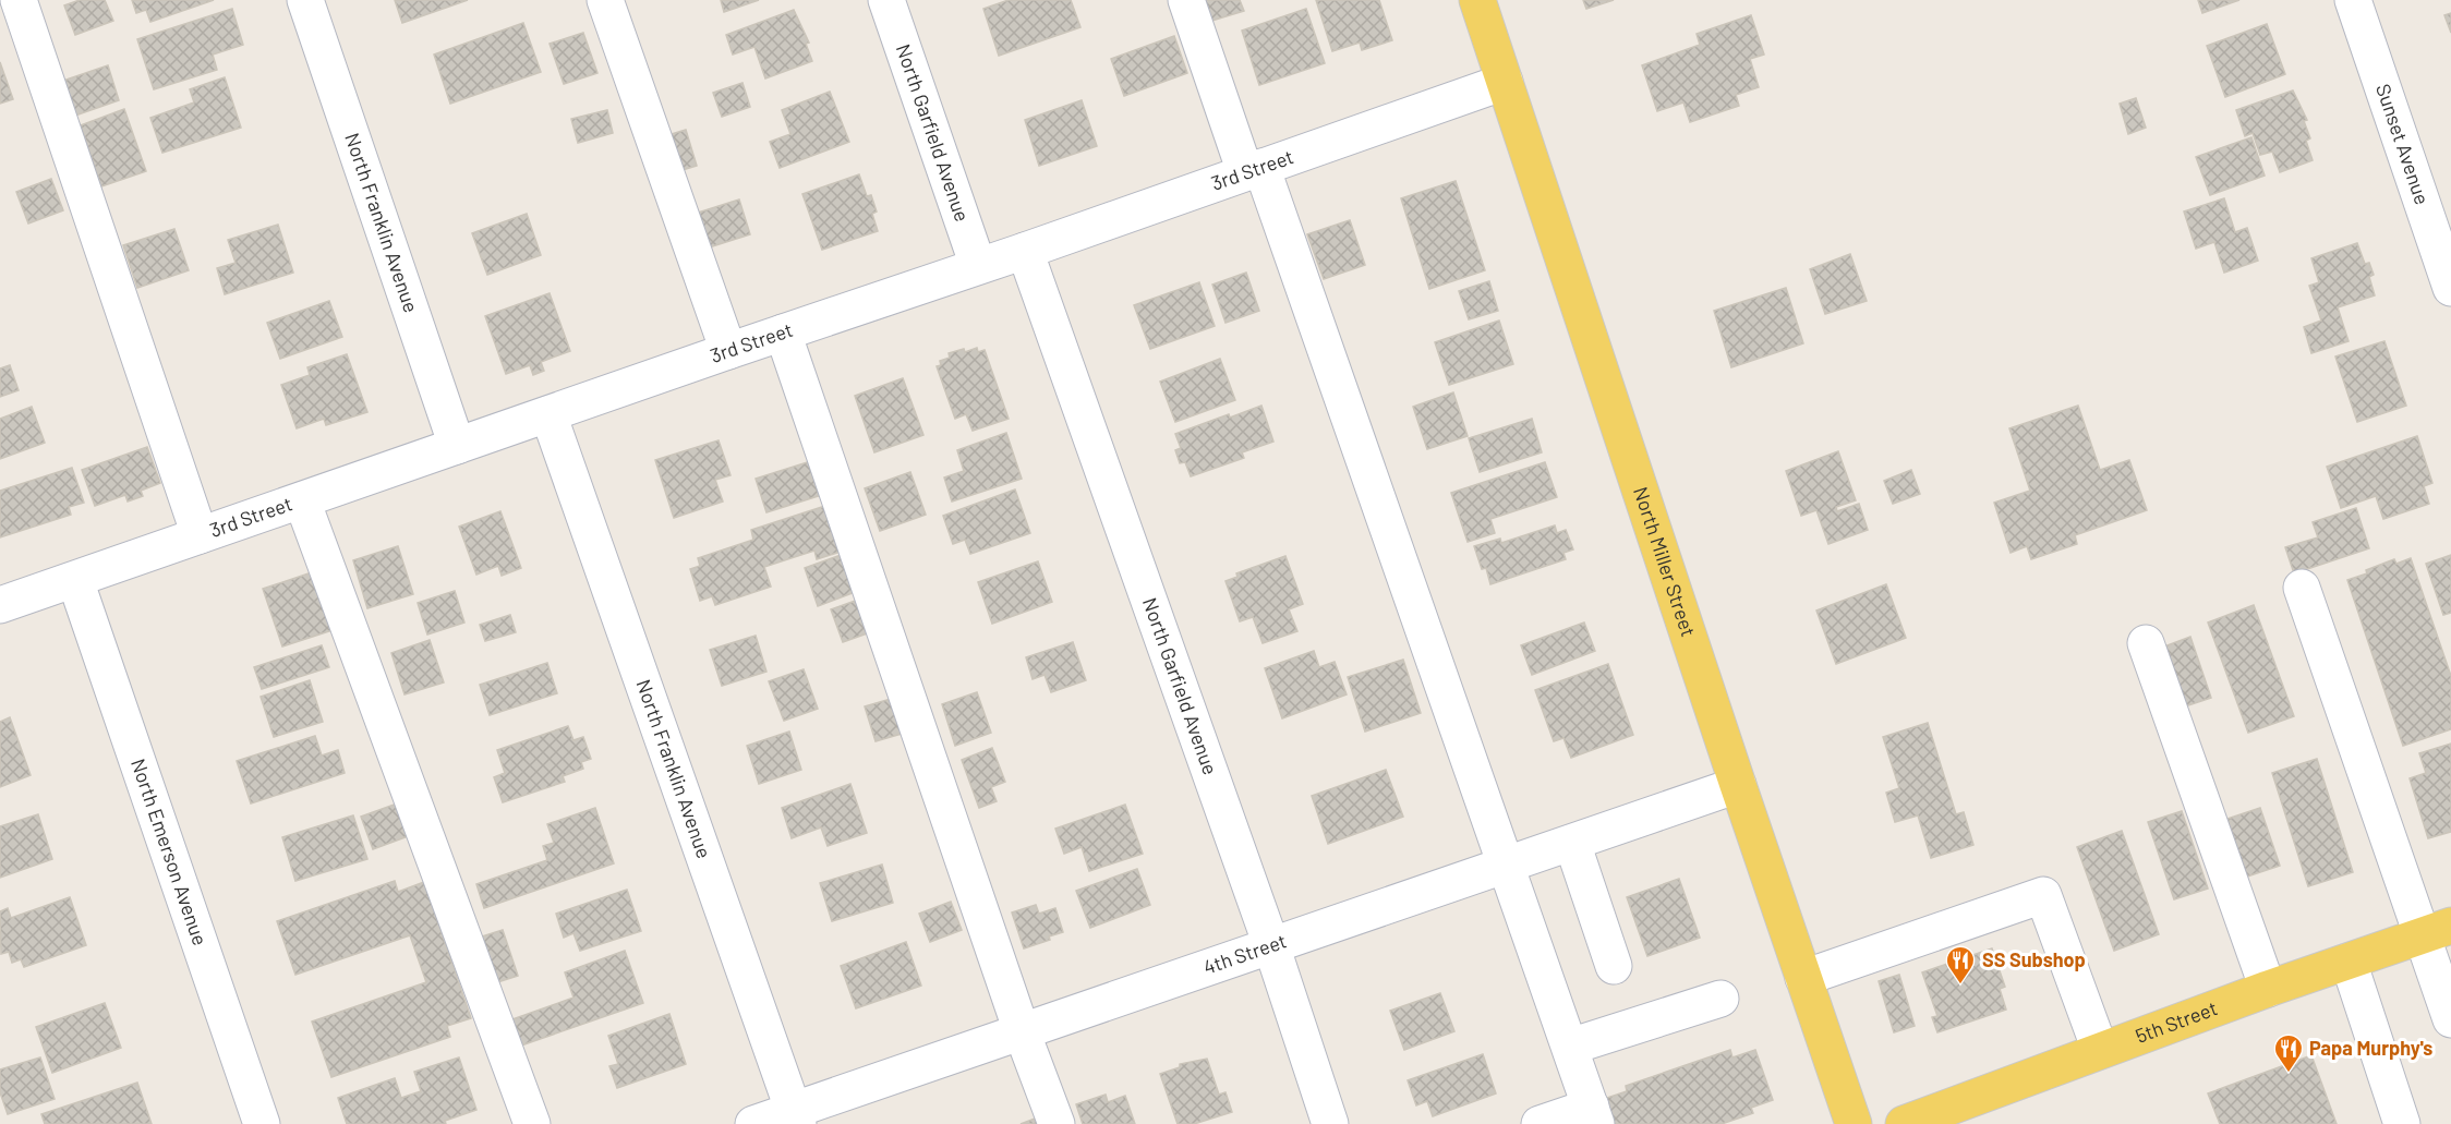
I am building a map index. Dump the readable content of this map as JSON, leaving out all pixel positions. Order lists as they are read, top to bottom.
{
  "streets": {
    "main road": ["North Miller Street", "5th Street"],
    "street": [
      "North Garfield Avenue",
      "Sunset Avenue",
      "3rd Street",
      "North Franklin Avenue",
      "North Emerson Avenue",
      "4th Street"
    ]
  },
  "crossings": [
    ["North Garfield Avenue", "3rd Street"],
    ["North Garfield Avenue", "4th Street"],
    ["3rd Street", "North Franklin Avenue"],
    ["3rd Street", "North Miller Street"],
    ["3rd Street", "North Emerson Avenue"],
    ["North Franklin Avenue", "4th Street"],
    ["North Miller Street", "4th Street"]
  ],
  "places": {
    "restaurant": ["SS Subshop", "Papa Murphy's"]
  }
}
